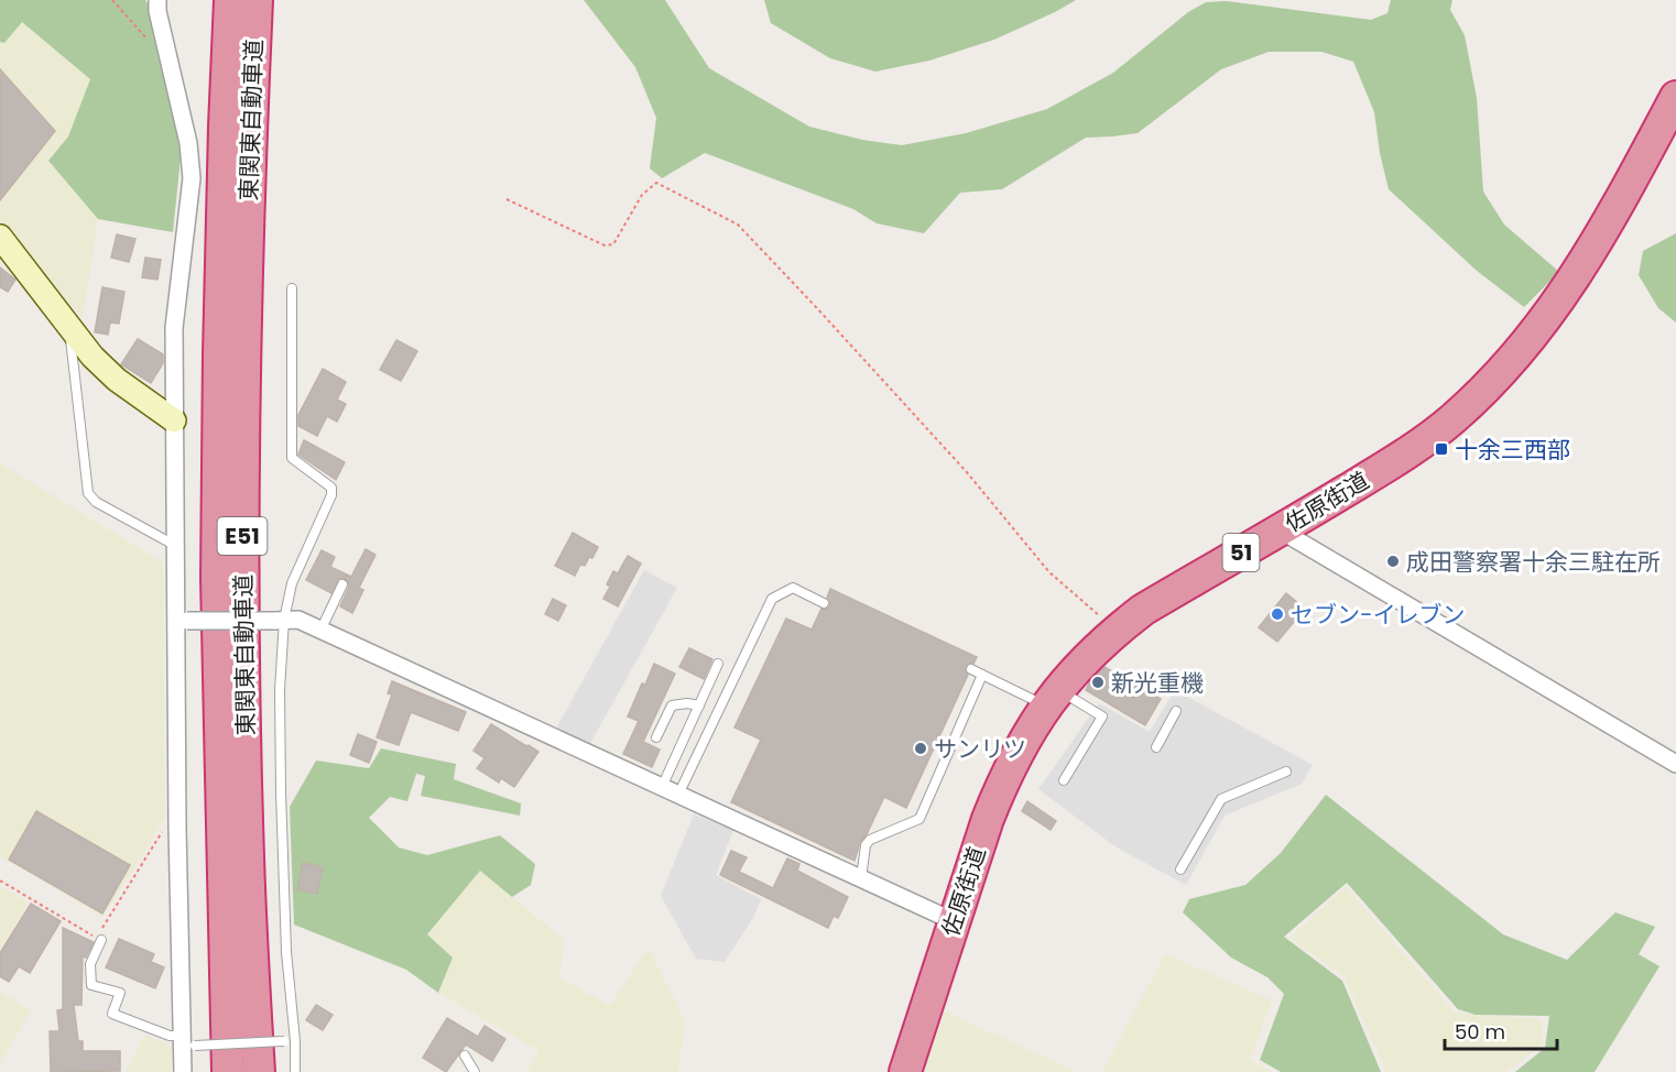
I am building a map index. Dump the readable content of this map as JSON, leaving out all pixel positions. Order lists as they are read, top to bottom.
{
  "streets": {
    "highway": [
      "東関東自動車道",
      "佐原街道",
      "E51",
      "51"
    ]
  },
  "places": {
    "transit": ["十余三西部"],
    "other": [
      "成田警察署十余三駐在所",
      "セブン-イレブン",
      "新光重機",
      "サンリツ"
    ]
  },
  "scale_bar": "50 m"
}
